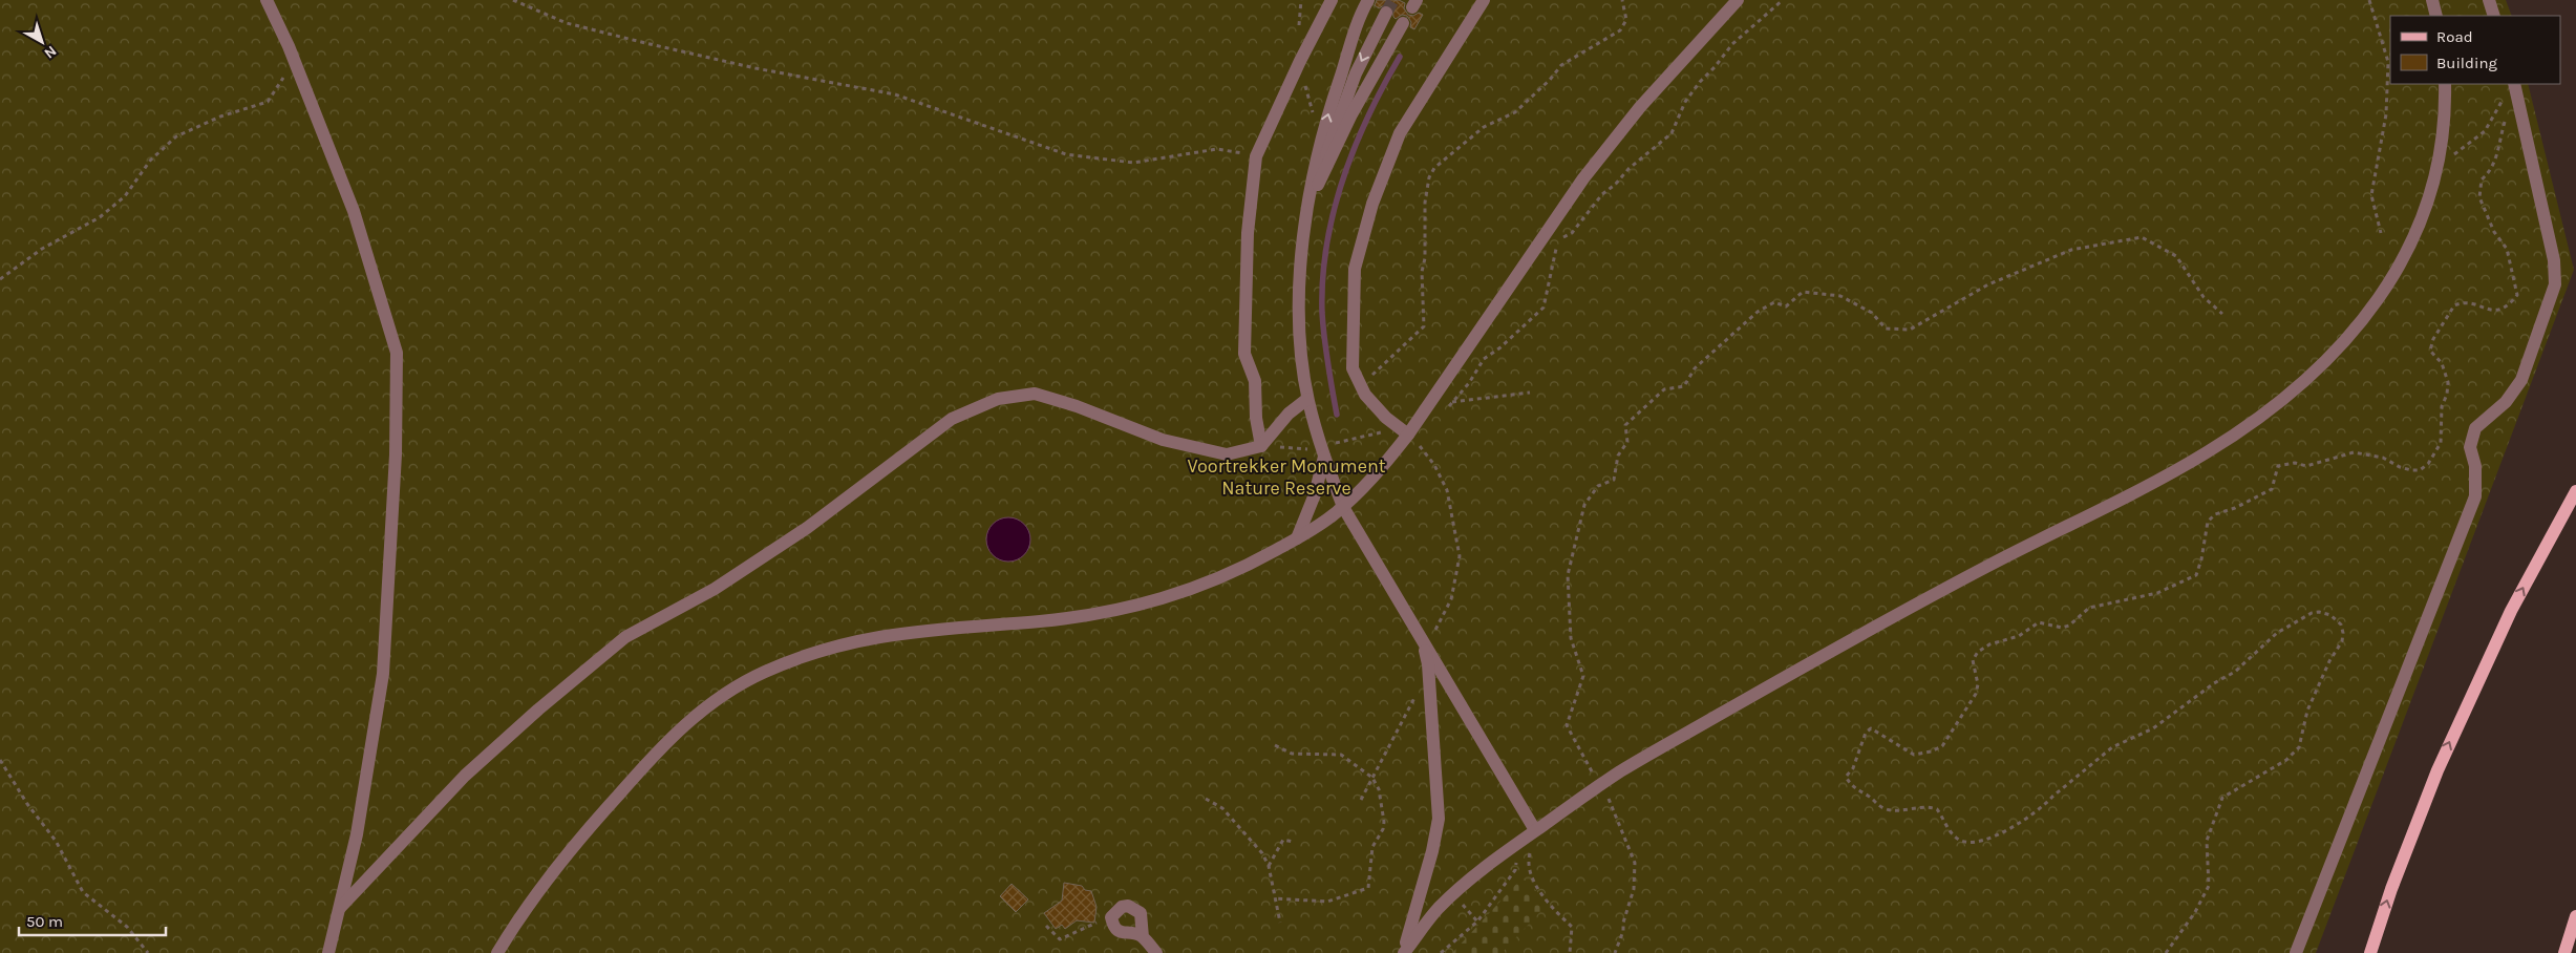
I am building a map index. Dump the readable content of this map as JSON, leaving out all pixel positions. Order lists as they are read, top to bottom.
{
  "parks": ["Voortrekker Monument Nature Reserve"],
  "legend": ["Road", "Building"],
  "scale_bar": "50 m",
  "north": "bottom right"
}
